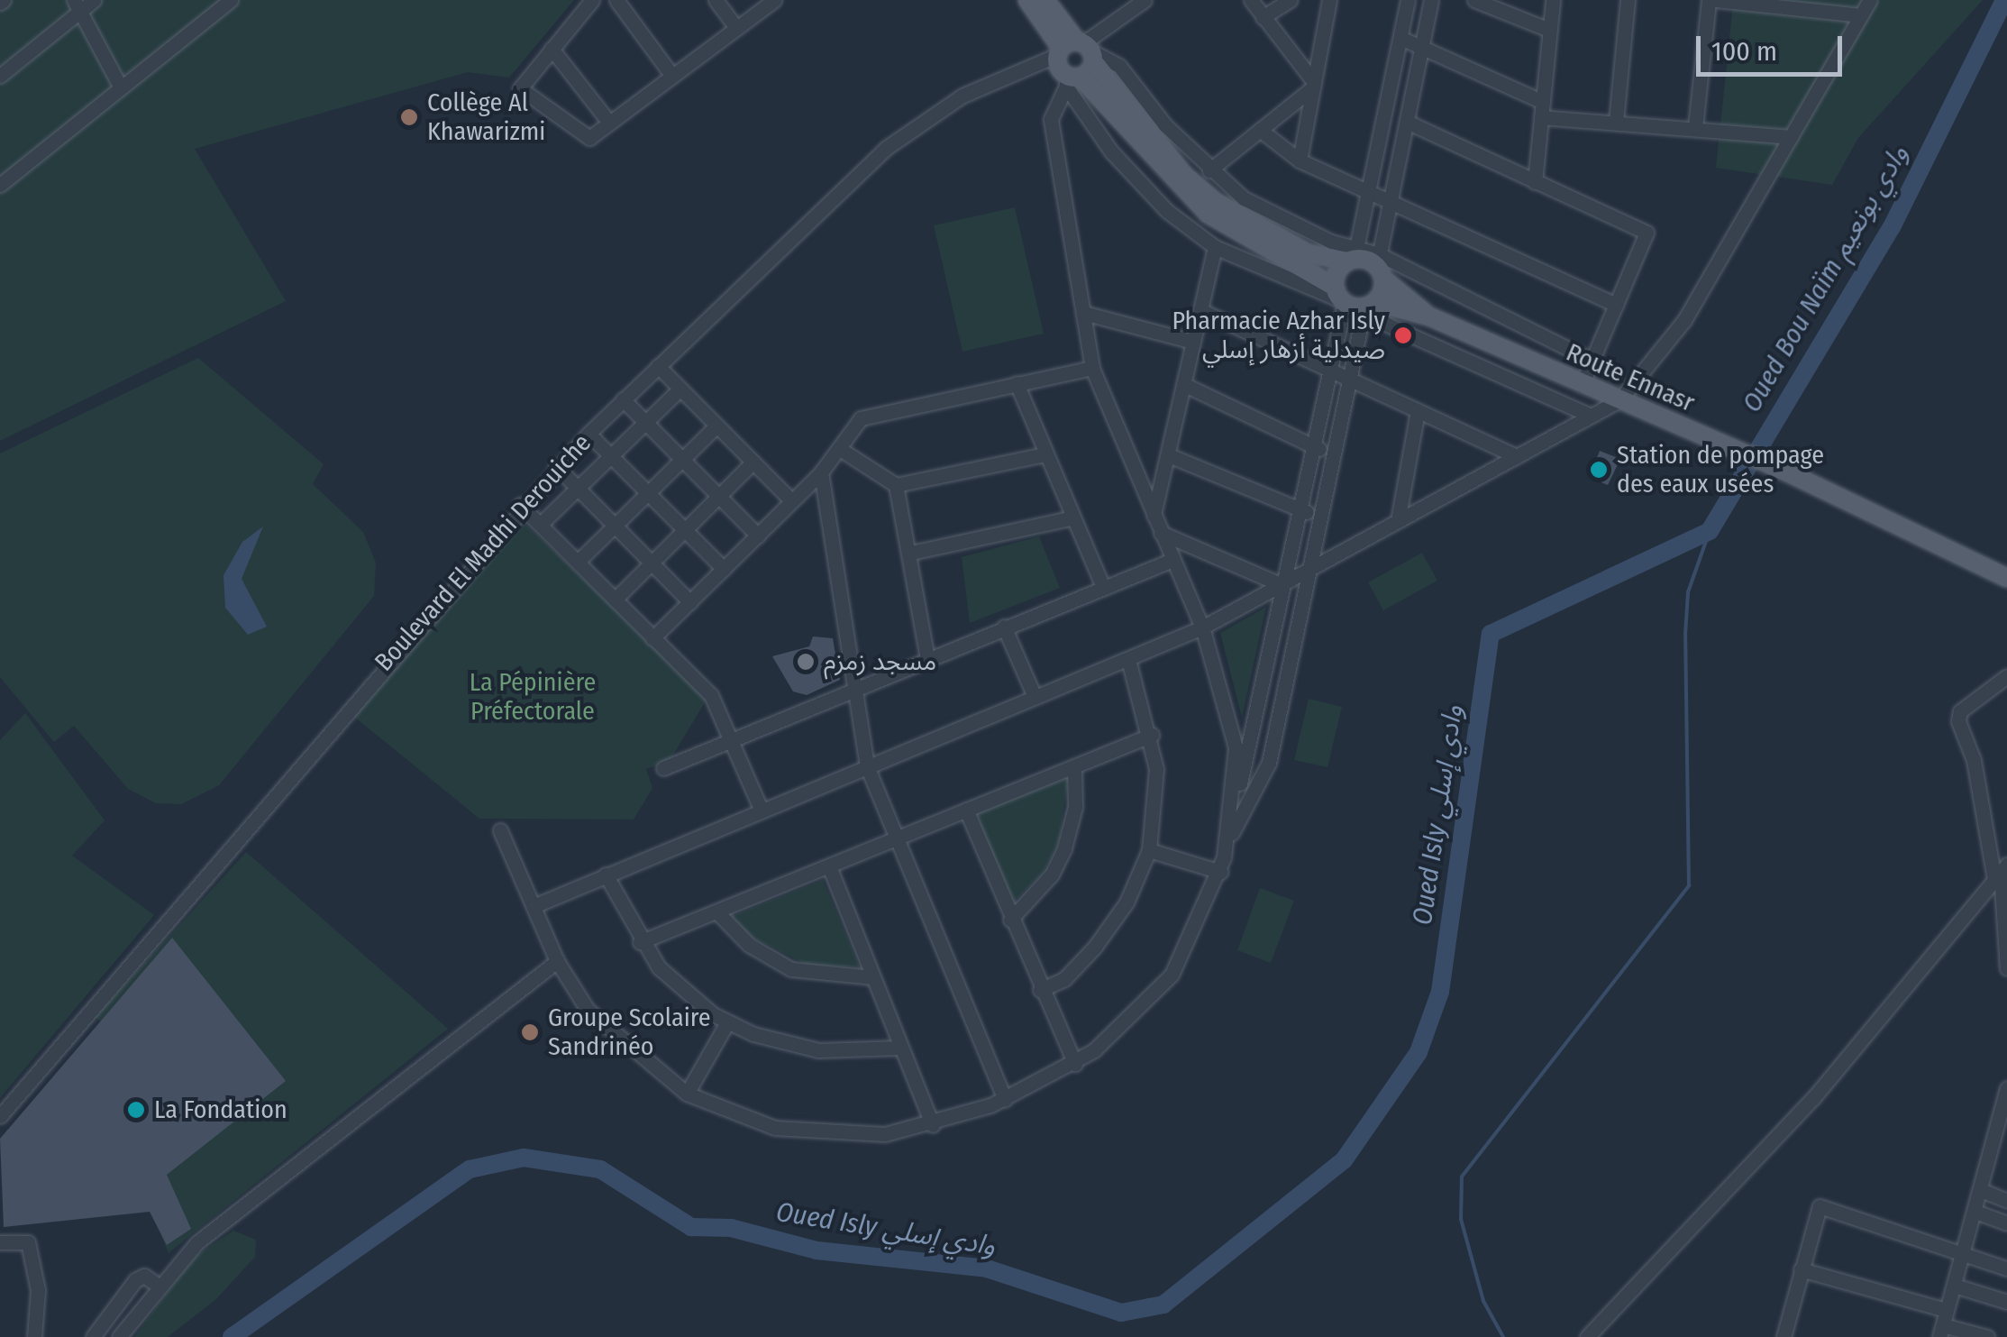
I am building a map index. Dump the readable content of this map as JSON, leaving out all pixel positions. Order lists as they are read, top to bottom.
{
  "streets": {
    "main road": ["Route Ennasr"],
    "street": ["Boulevard El Madhi Derouiche"]
  },
  "water": ["Oued Bou Naïm وادي بونعيم", "Oued Isly وادي إسلي"],
  "parks": ["La Pépinière Préfectorale"],
  "places": [
    "Collège Al Khawarizmi",
    "Pharmacie Azhar Isly صيدلية أزهار إسلي",
    "Station de pompage des eaux usées",
    "مسجد زمزم",
    "Groupe Scolaire Sandrinéo",
    "La Fondation"
  ],
  "scale_bar": "100 m"
}
